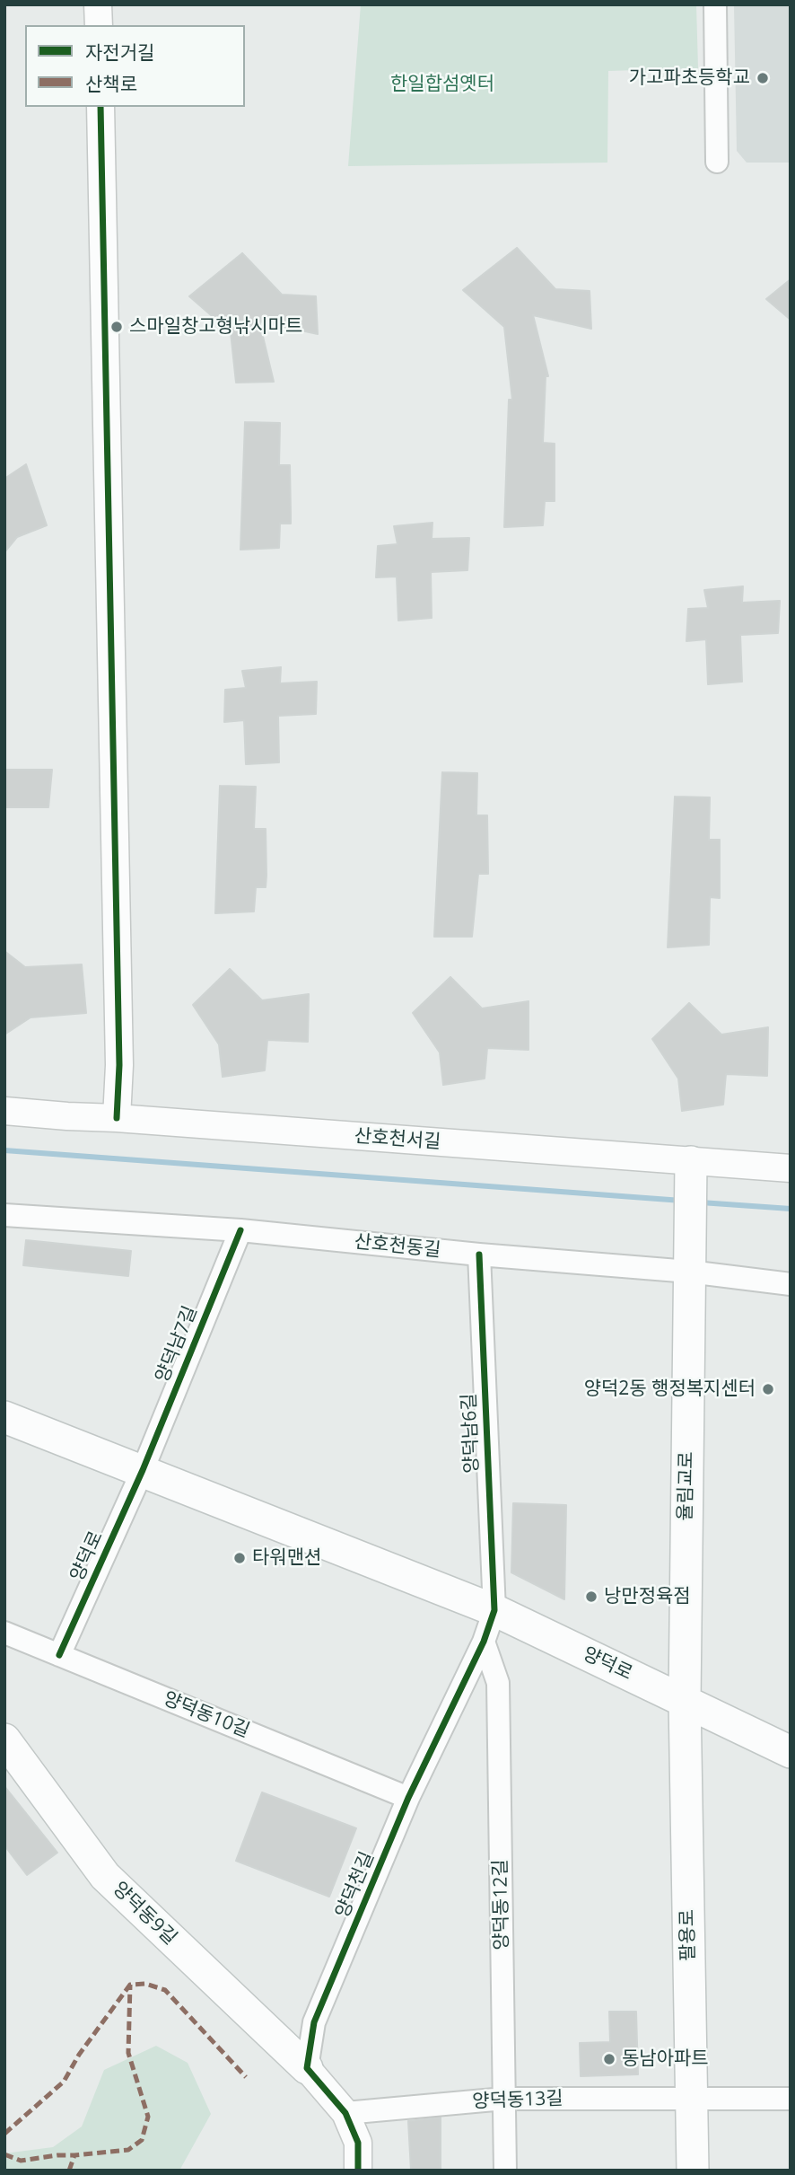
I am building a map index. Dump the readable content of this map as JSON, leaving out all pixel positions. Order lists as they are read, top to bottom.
{
  "streets": {
    "main road": [
      "율림교로",
      "양덕로",
      "양덕동9길",
      "팔용로"
    ],
    "street": [
      "산호천서길",
      "산호천동길",
      "양덕남7길",
      "양덕남6길",
      "양덕동10길",
      "양덕천길",
      "양덕동12길",
      "양덕동13길"
    ]
  },
  "crossings": [
    ["산호천서길", "율림교로"],
    ["산호천동길", "양덕남7길"],
    ["산호천동길", "양덕남6길"],
    ["산호천동길", "율림교로"],
    ["양덕남7길", "양덕로"],
    ["양덕남6길", "양덕로"],
    ["양덕남6길", "양덕천길"],
    ["율림교로", "양덕로"],
    ["율림교로", "팔용로"],
    ["양덕로", "양덕동10길"],
    ["양덕로", "양덕천길"],
    ["양덕로", "팔용로"],
    ["양덕동10길", "양덕천길"],
    ["양덕천길", "양덕동12길"],
    ["양덕천길", "양덕동9길"],
    ["양덕동12길", "양덕동13길"],
    ["팔용로", "양덕동13길"]
  ],
  "parks": ["한일합섬옛터"],
  "places": [
    "가고파초등학교",
    "스마일창고형낚시마트",
    "양덕2동 행정복지센터",
    "타워맨션",
    "낭만정육점",
    "동남아파트"
  ],
  "legend": ["자전거길", "산책로"]
}
